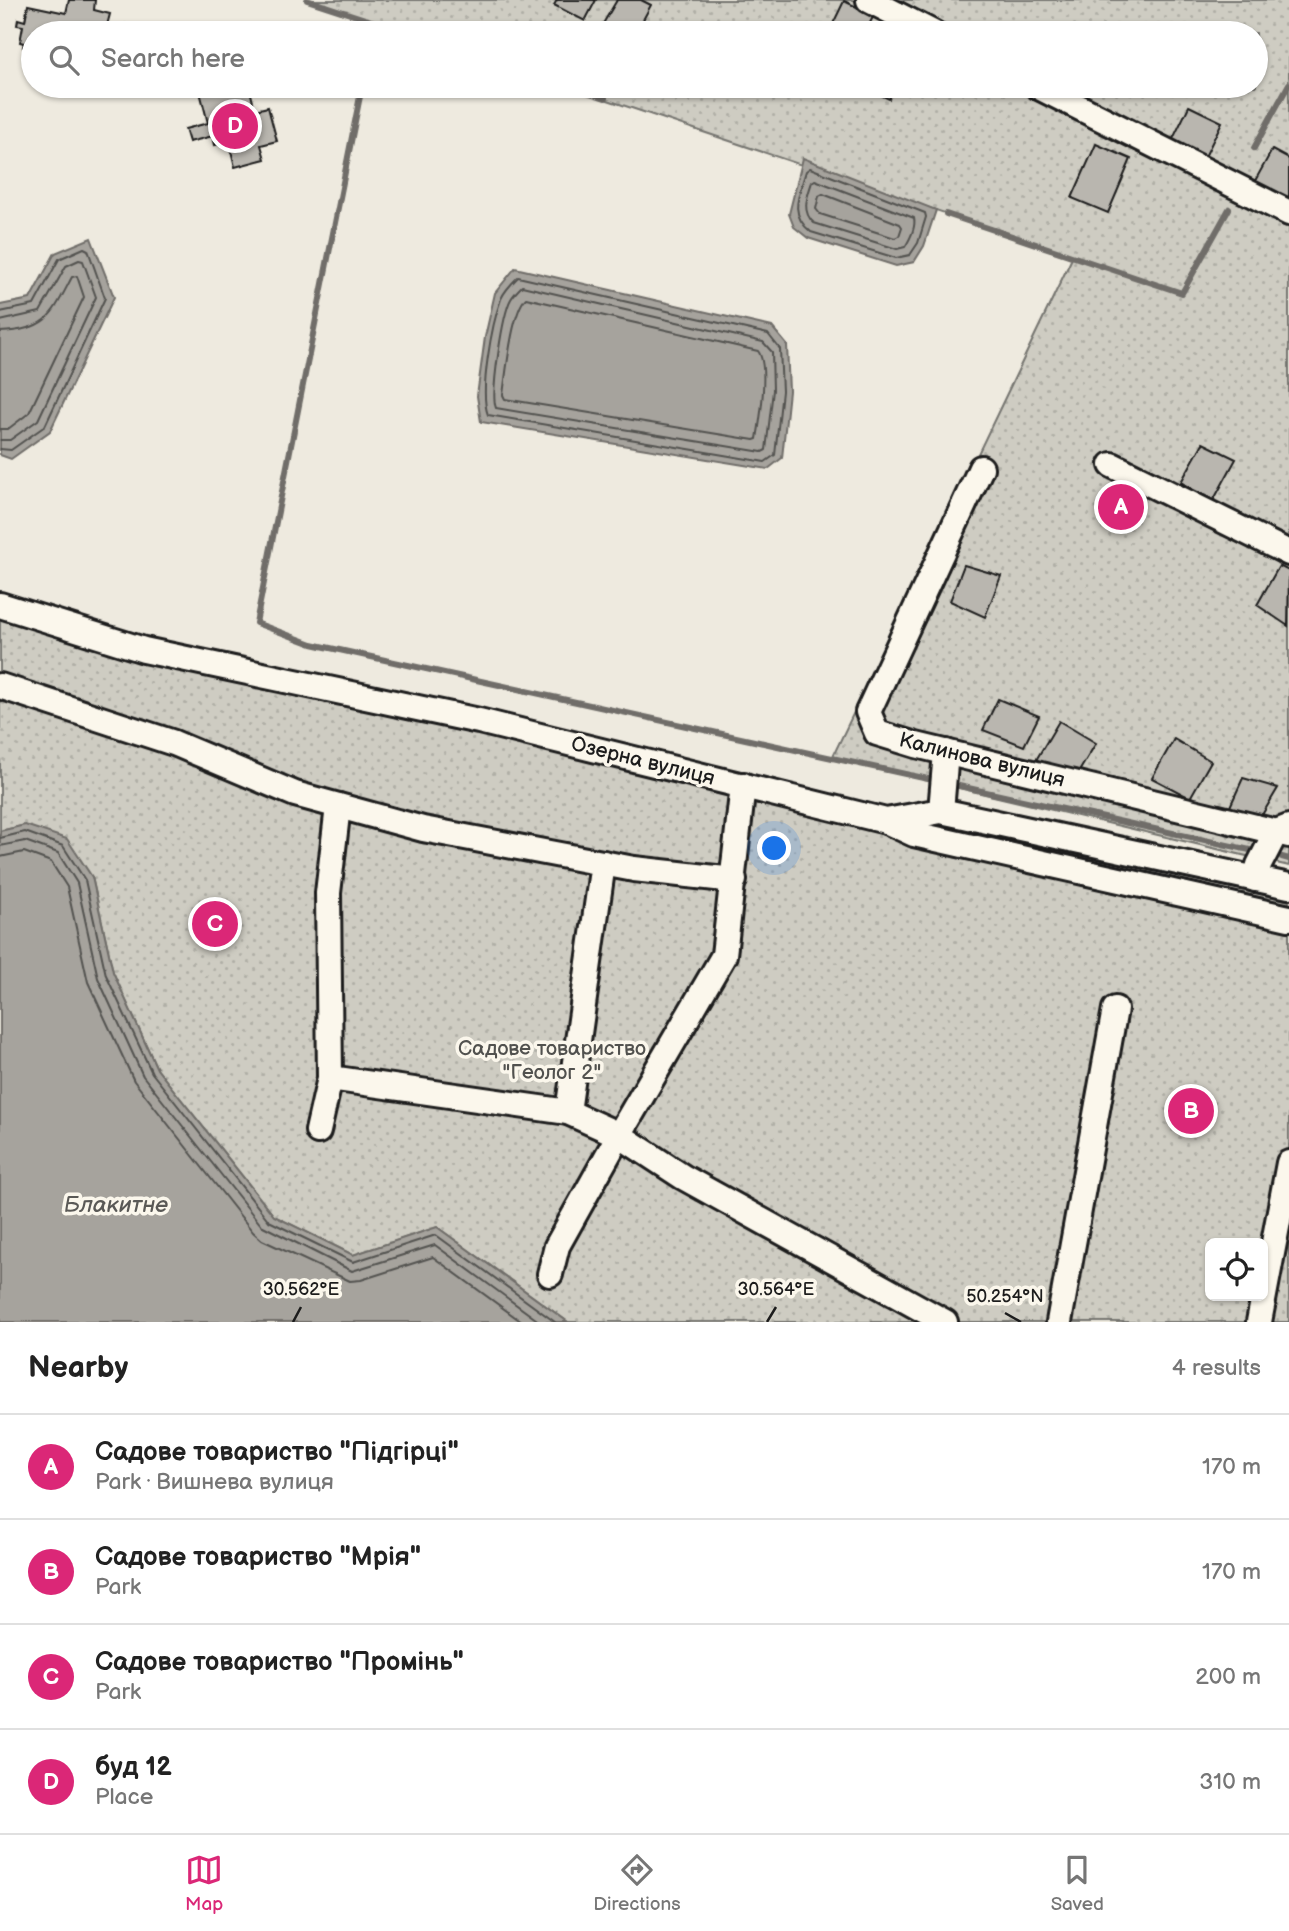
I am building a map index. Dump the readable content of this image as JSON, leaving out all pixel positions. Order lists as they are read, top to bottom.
{
  "streets": {
    "street": ["Калинова вулиця", "Озерна вулиця"]
  },
  "water": ["Блакитне"],
  "parks": ["Садове товариство \"Геолог 2\""],
  "page": {
    "search": "Search here",
    "pins": [
      "D",
      "A",
      "C",
      "B"
    ],
    "heading": ["Nearby", "4 results"],
    "list": [
      {
        "mark": "A",
        "name": "Садове товариство \"Підгірці\"",
        "note": "Park · Вишнева вулиця",
        "value": "170 m"
      },
      {
        "mark": "B",
        "name": "Садове товариство \"Мрія\"",
        "note": "Park",
        "value": "170 m"
      },
      {
        "mark": "C",
        "name": "Садове товариство \"Промінь\"",
        "note": "Park",
        "value": "200 m"
      },
      {
        "mark": "D",
        "name": "буд 12",
        "note": "Place",
        "value": "310 m"
      }
    ],
    "nav": ["Map", "Directions", "Saved"]
  },
  "coordinates": ["30.562°E", "30.564°E", "50.254°N"]
}
